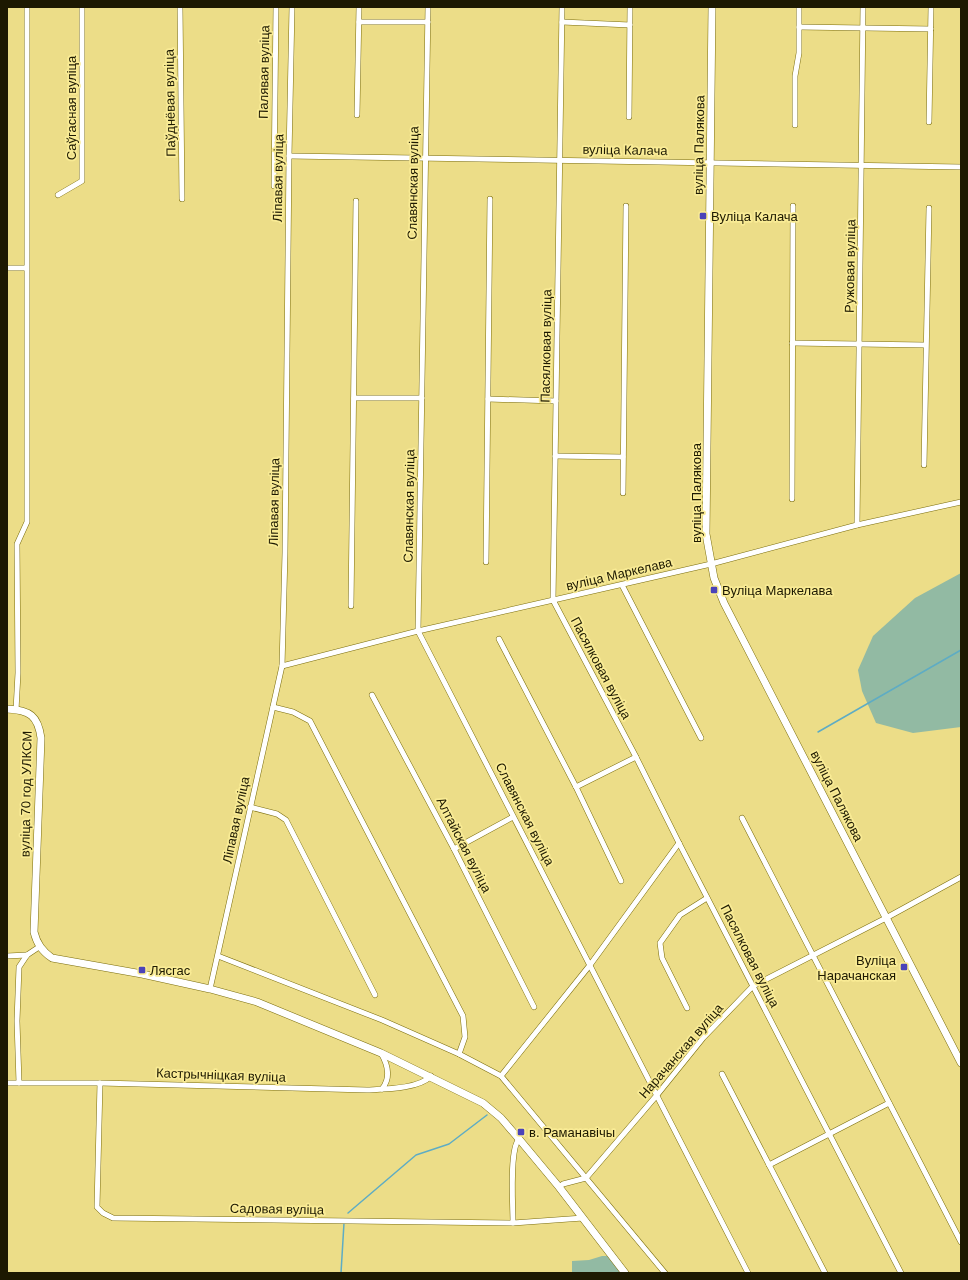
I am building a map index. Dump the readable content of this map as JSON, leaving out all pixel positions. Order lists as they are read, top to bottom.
{
  "streets": {
    "street": [
      "Палявая вуліца",
      "Паўднёвая вуліца",
      "Саўгасная вуліца",
      "вуліца Палякова",
      "вуліца Калача",
      "Ліпавая вуліца",
      "Славянская вуліца",
      "Ружовая вуліца",
      "Пасялковая вуліца",
      "вуліца Маркелава",
      "вуліца 70 год УЛКСМ",
      "Алтайская вуліца",
      "Нарачанская вуліца",
      "Кастрычніцкая вуліца",
      "Садовая вуліца"
    ]
  },
  "crossings": [
    ["вуліца Палякова", "вуліца Калача"],
    ["вуліца Палякова", "вуліца Маркелава"],
    ["вуліца Палякова", "Нарачанская вуліца"],
    ["вуліца Калача", "Ліпавая вуліца"],
    ["вуліца Калача", "Славянская вуліца"],
    ["вуліца Калача", "Ружовая вуліца"],
    ["вуліца Калача", "Пасялковая вуліца"],
    ["Ліпавая вуліца", "вуліца Маркелава"],
    ["Славянская вуліца", "вуліца Маркелава"],
    ["Славянская вуліца", "Нарачанская вуліца"],
    ["Ружовая вуліца", "вуліца Маркелава"],
    ["Пасялковая вуліца", "вуліца Маркелава"],
    ["Пасялковая вуліца", "Нарачанская вуліца"],
    ["Кастрычніцкая вуліца", "Садовая вуліца"]
  ],
  "places": {
    "transit": [
      "Вуліца Калача",
      "Вуліца Маркелава",
      "Вуліца Нарачанская",
      "Лясгас",
      "в. Раманавічы"
    ]
  }
}
